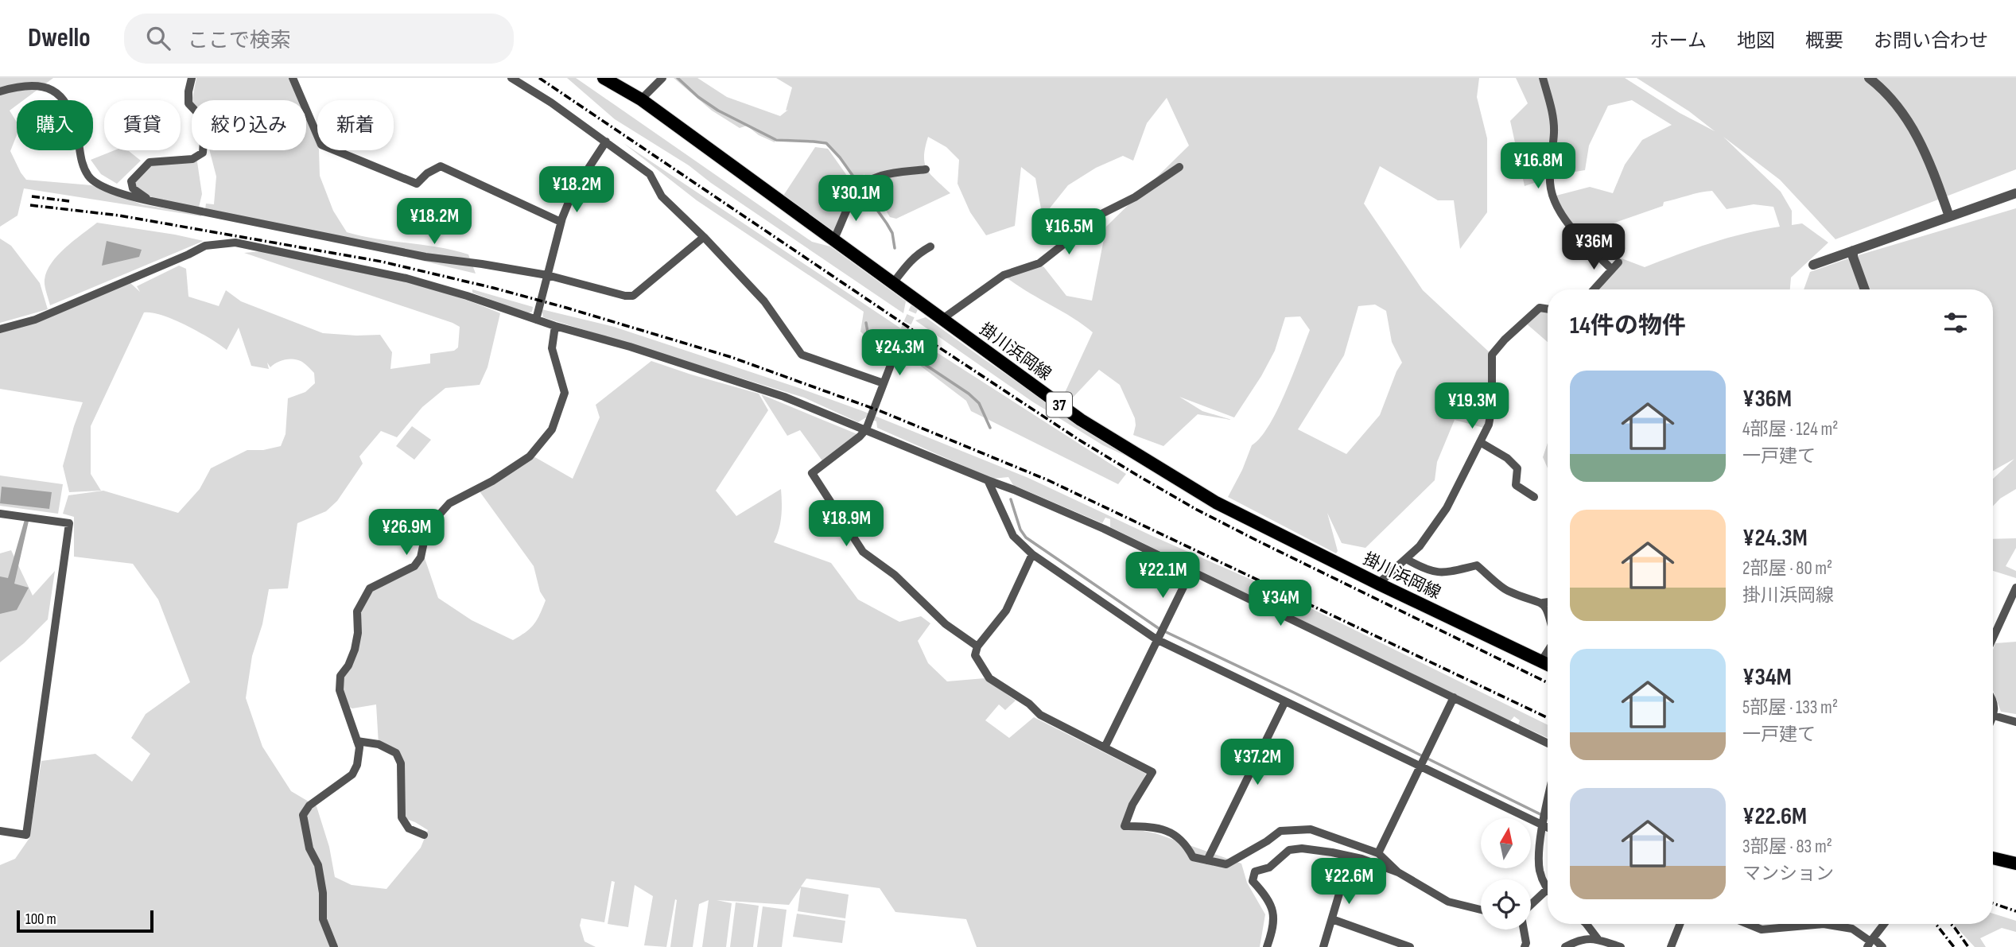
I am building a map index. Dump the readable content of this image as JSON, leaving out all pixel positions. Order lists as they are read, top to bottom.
{
  "streets": {
    "main road": ["掛川浜岡線", "37"]
  },
  "scale_bar": "100 m",
  "north": "top",
  "page": {
    "header": "Dwello",
    "search": "ここで検索",
    "nav": [
      "ホーム",
      "地図",
      "概要",
      "お問い合わせ"
    ],
    "chip": [
      "購入",
      "賃貸",
      "絞り込み",
      "新着"
    ],
    "price": [
      "¥16.8M",
      "¥18.2M",
      "¥30.1M",
      "¥18.2M",
      "¥16.5M",
      "¥36M",
      "¥24.3M",
      "¥19.3M",
      "¥18.9M",
      "¥26.9M",
      "¥22.1M",
      "¥34M",
      "¥37.2M",
      "¥22.6M"
    ],
    "heading": "14件の物件",
    "list": [
      {
        "name": "¥36M",
        "note": "4部屋 · 124 m² · 一戸建て"
      },
      {
        "name": "¥24.3M",
        "note": "2部屋 · 80 m² · 掛川浜岡線"
      },
      {
        "name": "¥34M",
        "note": "5部屋 · 133 m² · 一戸建て"
      },
      {
        "name": "¥22.6M",
        "note": "3部屋 · 83 m² · マンション"
      }
    ],
    "scale": "100 m"
  }
}
